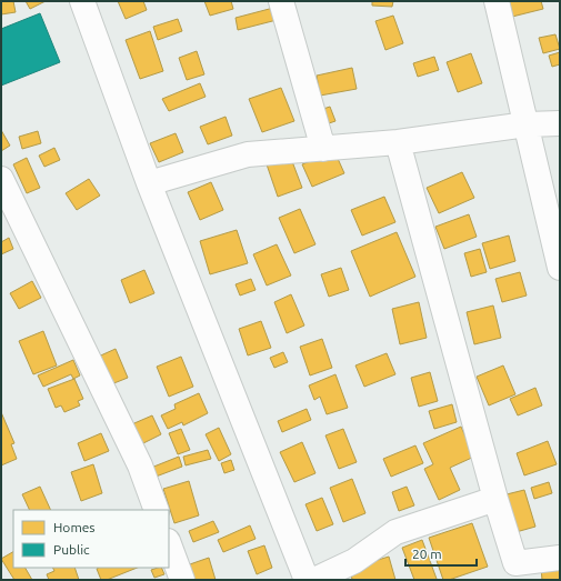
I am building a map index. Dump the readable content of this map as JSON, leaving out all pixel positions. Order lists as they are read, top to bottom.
{
  "legend": ["Homes", "Public"],
  "scale_bar": "20 m"
}
